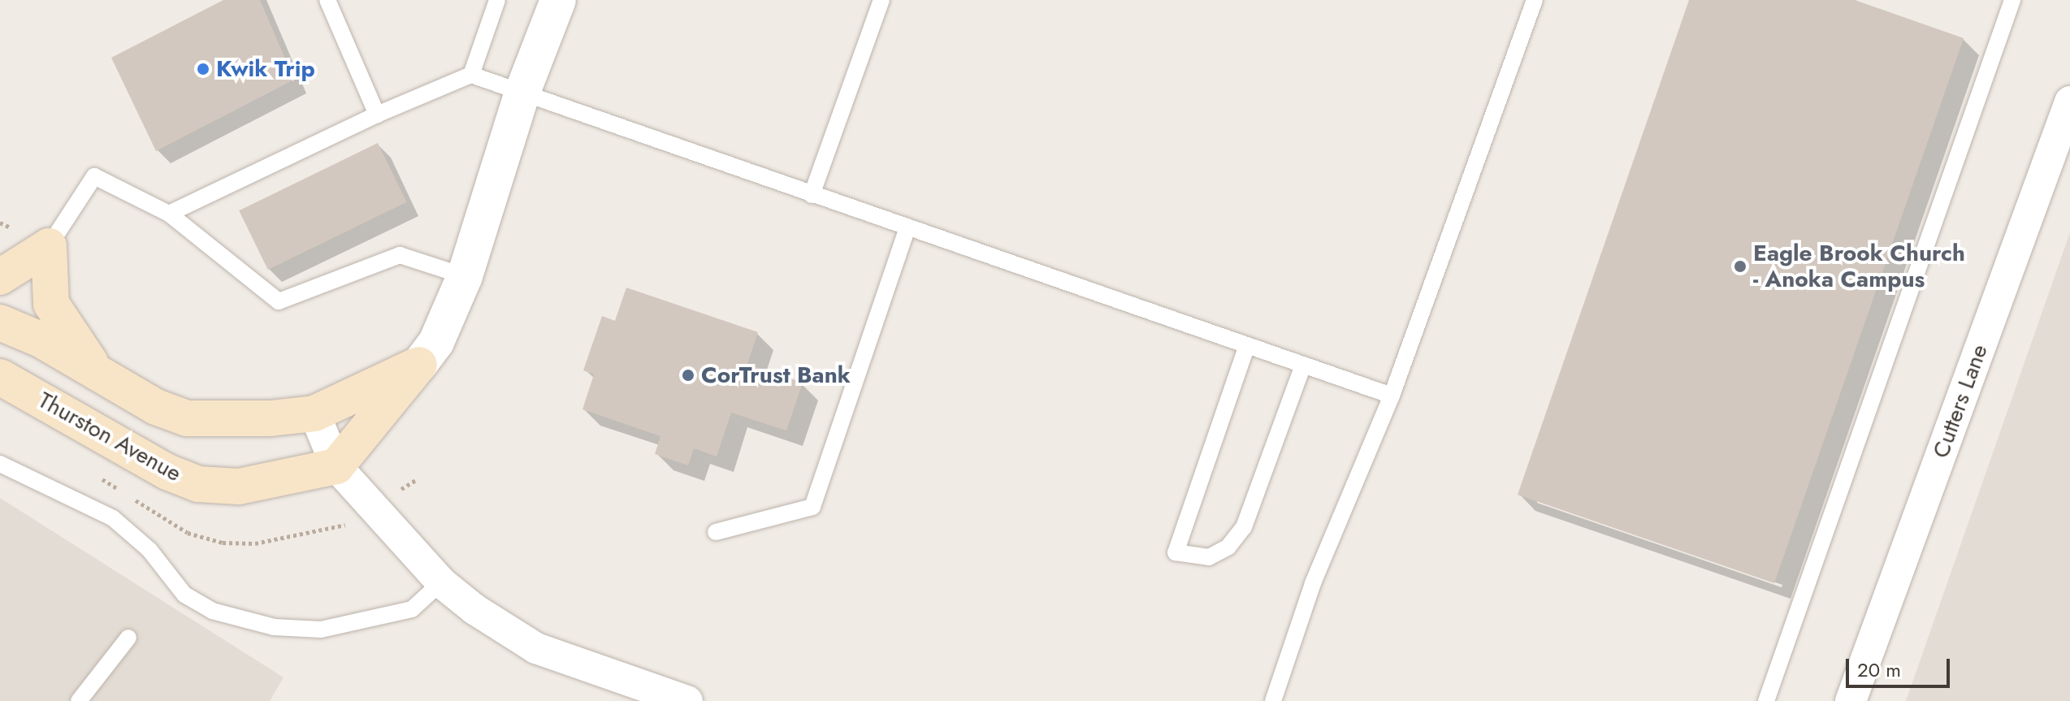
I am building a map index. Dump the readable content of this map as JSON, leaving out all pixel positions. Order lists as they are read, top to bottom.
{
  "streets": {
    "main road": ["Thurston Avenue"],
    "street": ["Cutters Lane"]
  },
  "places": ["Kwik Trip", "Eagle Brook Church - Anoka Campus", "CorTrust Bank"],
  "scale_bar": "20 m"
}
